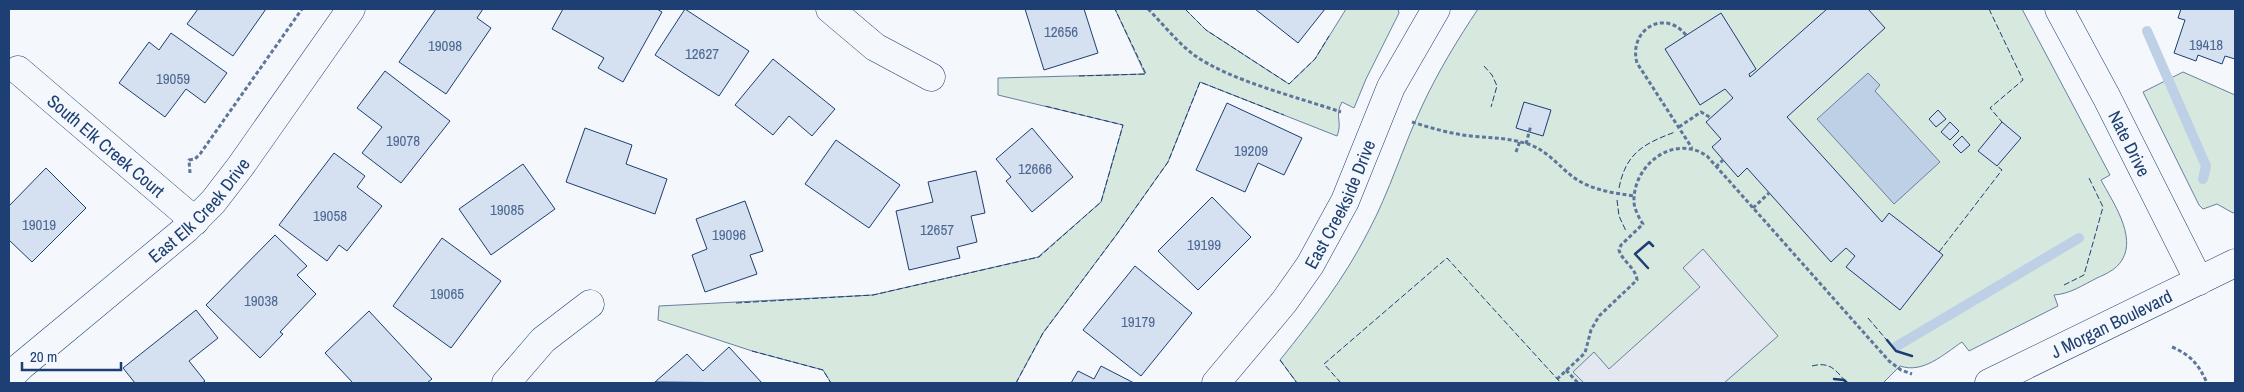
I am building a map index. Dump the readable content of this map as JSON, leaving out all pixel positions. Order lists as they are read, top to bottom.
{
  "streets": {
    "street": [
      "Nate Drive",
      "South Elk Creek Court",
      "East Creekside Drive",
      "East Elk Creek Drive",
      "J Morgan Boulevard"
    ]
  },
  "crossings": [
    ["Nate Drive", "J Morgan Boulevard"],
    ["South Elk Creek Court", "East Elk Creek Drive"]
  ],
  "house_numbers": [
    "12656",
    "19418",
    "19098",
    "12627",
    "19059",
    "19078",
    "19209",
    "12666",
    "19085",
    "19058",
    "19019",
    "12657",
    "19096",
    "19199",
    "19065",
    "19038",
    "19179"
  ],
  "scale_bar": "20 m"
}
